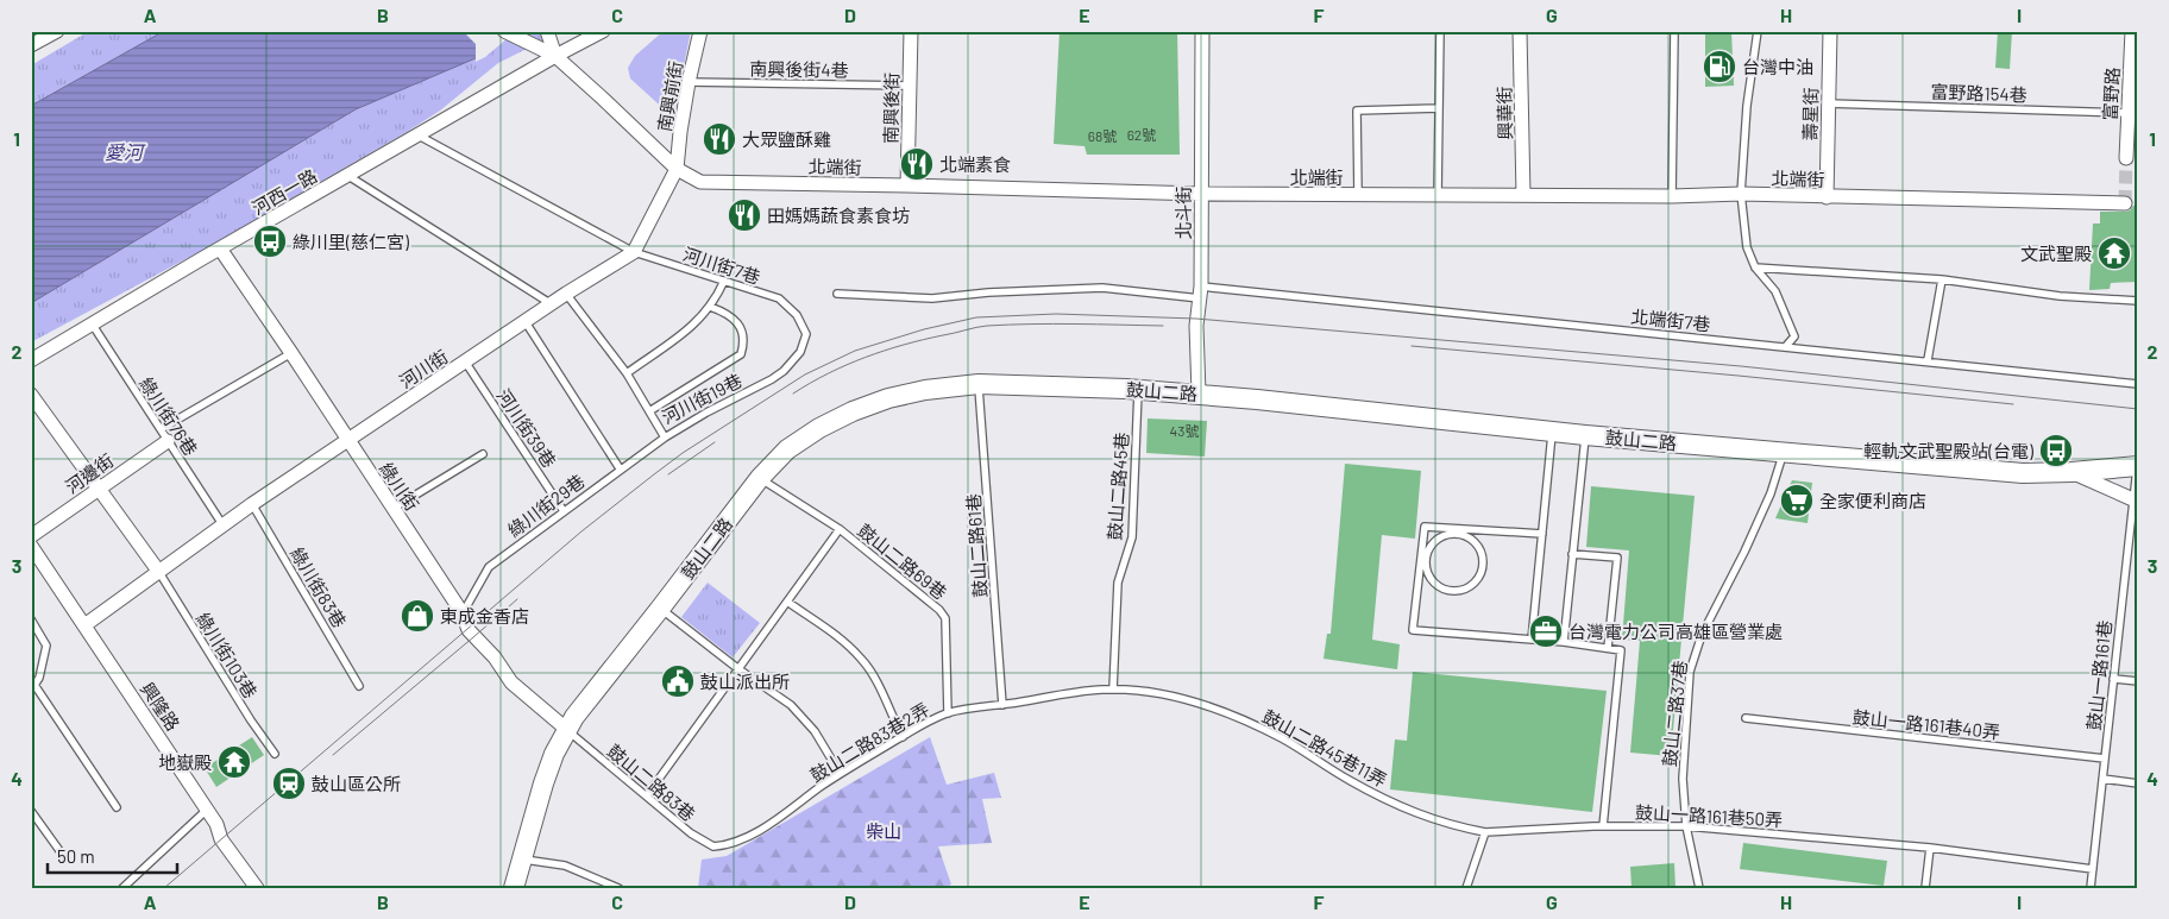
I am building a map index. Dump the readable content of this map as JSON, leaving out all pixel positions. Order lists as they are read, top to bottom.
{
  "streets": {
    "street": [
      "富野路",
      "南興前街",
      "南興後街",
      "興華街",
      "壽星街",
      "北端街",
      "河西一路",
      "北斗街",
      "河川街",
      "鼓山二路",
      "河邊街",
      "綠川街",
      "興隆路"
    ],
    "lane": [
      "南興後街4巷",
      "富野路154巷",
      "河川街7巷",
      "北端街7巷",
      "河川街19巷",
      "綠川街76巷",
      "河川街39巷",
      "鼓山二路45巷",
      "綠川街29巷",
      "鼓山二路61巷",
      "鼓山二路69巷",
      "綠川街83巷",
      "綠川街103巷",
      "鼓山一路161巷",
      "鼓山二路37巷",
      "鼓山一路161巷40弄",
      "鼓山二路83巷2弄",
      "鼓山二路45巷11弄",
      "鼓山二路83巷",
      "鼓山一路161巷50弄"
    ]
  },
  "crossings": [
    ["南興後街4巷", "南興前街"],
    ["南興後街4巷", "南興後街"],
    ["富野路154巷", "富野路"],
    ["富野路154巷", "壽星街"],
    ["南興前街", "北端街"],
    ["南興後街", "北端街"],
    ["興華街", "北端街"],
    ["壽星街", "北端街"],
    ["北端街", "河西一路"],
    ["北端街", "北斗街"],
    ["河西一路", "河川街7巷"],
    ["河西一路", "綠川街76巷"],
    ["河西一路", "綠川街"],
    ["北斗街", "北端街7巷"],
    ["北斗街", "鼓山二路"],
    ["河川街7巷", "河川街"],
    ["河川街7巷", "河川街19巷"],
    ["河川街", "河川街19巷"],
    ["河川街", "綠川街76巷"],
    ["河川街", "河川街39巷"],
    ["河川街", "綠川街"],
    ["河川街", "綠川街83巷"],
    ["河川街", "綠川街103巷"],
    ["河川街", "興隆路"],
    ["鼓山二路", "綠川街"],
    ["鼓山二路", "鼓山二路45巷"],
    ["鼓山二路", "鼓山二路61巷"],
    ["鼓山二路", "鼓山二路69巷"],
    ["鼓山二路", "鼓山一路161巷"],
    ["鼓山二路", "鼓山二路37巷"],
    ["鼓山二路", "鼓山二路83巷"],
    ["河川街19巷", "綠川街29巷"],
    ["綠川街76巷", "河邊街"],
    ["河川街39巷", "綠川街29巷"],
    ["綠川街", "綠川街29巷"],
    ["綠川街", "鼓山二路83巷"],
    ["鼓山二路45巷", "鼓山二路83巷2弄"],
    ["鼓山二路45巷", "鼓山二路45巷11弄"],
    ["鼓山二路61巷", "鼓山二路83巷2弄"],
    ["鼓山二路69巷", "鼓山二路83巷2弄"],
    ["鼓山一路161巷", "鼓山一路161巷40弄"],
    ["鼓山一路161巷", "鼓山一路161巷50弄"],
    ["鼓山二路37巷", "鼓山一路161巷50弄"],
    ["鼓山二路83巷2弄", "鼓山二路45巷11弄"],
    ["鼓山二路83巷2弄", "鼓山二路83巷"],
    ["鼓山二路45巷11弄", "鼓山一路161巷50弄"]
  ],
  "water": ["愛河"],
  "parks": ["柴山"],
  "places": {
    "fuel station": ["台灣中油"],
    "restaurant": ["大眾鹽酥雞", "北端素食", "田媽媽蔬食素食坊"],
    "bus stop": ["綠川里(慈仁宮)", "輕軌文武聖殿站(台電)"],
    "temple": ["文武聖殿", "地嶽殿"],
    "supermarket": ["全家便利商店"],
    "shop": ["東成金香店"],
    "office": ["台灣電力公司高雄區營業處"],
    "public building": ["鼓山派出所"],
    "station": ["鼓山區公所"]
  },
  "house_numbers": ["62號", "68號", "43號"],
  "scale_bar": "50 m",
  "grid": {
    "columns": [
      "A",
      "B",
      "C",
      "D",
      "E",
      "F",
      "G",
      "H",
      "I"
    ],
    "rows": [
      "1",
      "2",
      "3",
      "4"
    ]
  }
}
